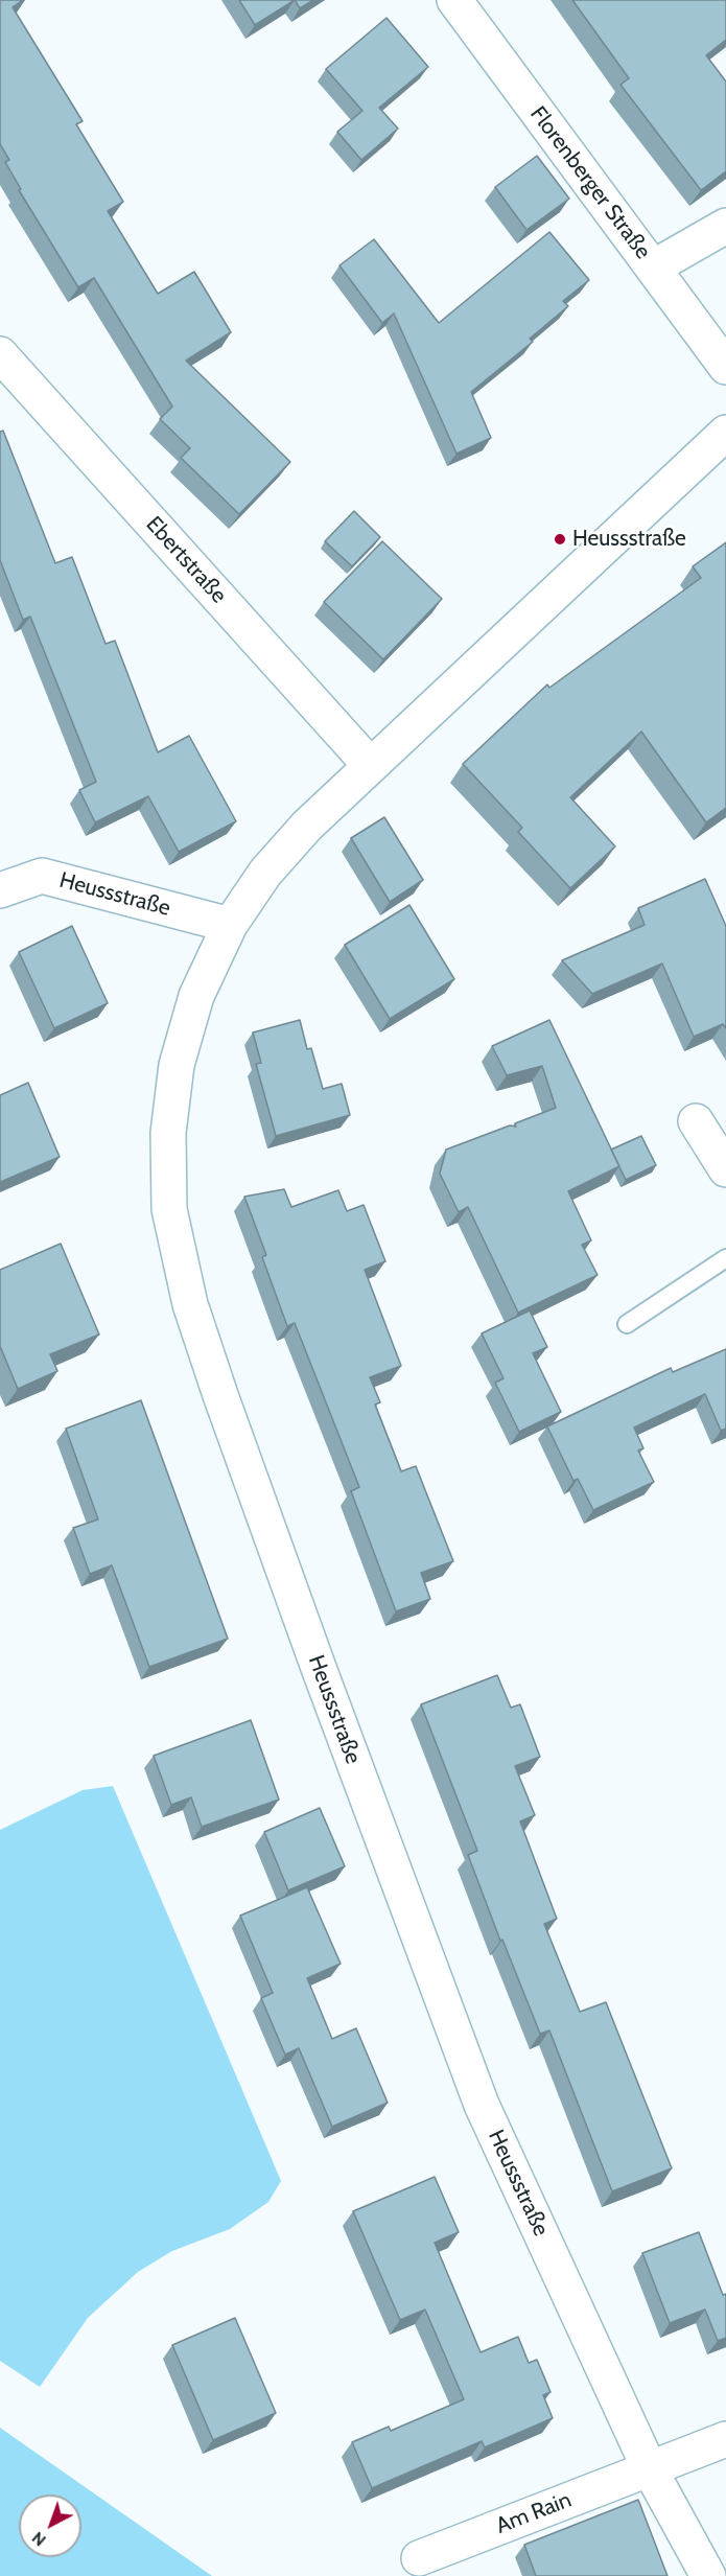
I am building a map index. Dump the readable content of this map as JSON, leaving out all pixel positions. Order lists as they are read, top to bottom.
{
  "streets": {
    "street": [
      "Florenberger Straße",
      "Ebertstraße",
      "Heussstraße",
      "Am Rain"
    ]
  },
  "crossings": [
    ["Ebertstraße", "Heussstraße"],
    ["Heussstraße", "Am Rain"]
  ],
  "places": ["Heussstraße"],
  "north": "bottom left"
}
